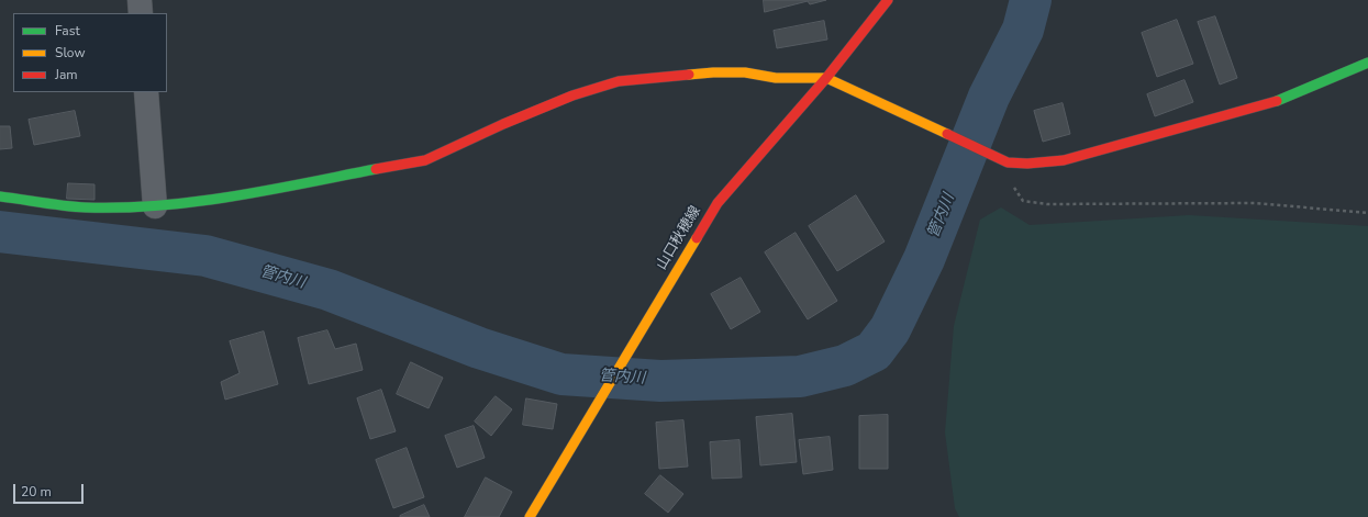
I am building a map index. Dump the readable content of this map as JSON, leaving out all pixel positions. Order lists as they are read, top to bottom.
{
  "streets": {
    "street": ["山口秋穂線"]
  },
  "water": ["管内川"],
  "legend": ["Fast", "Slow", "Jam"],
  "scale_bar": "20 m"
}
